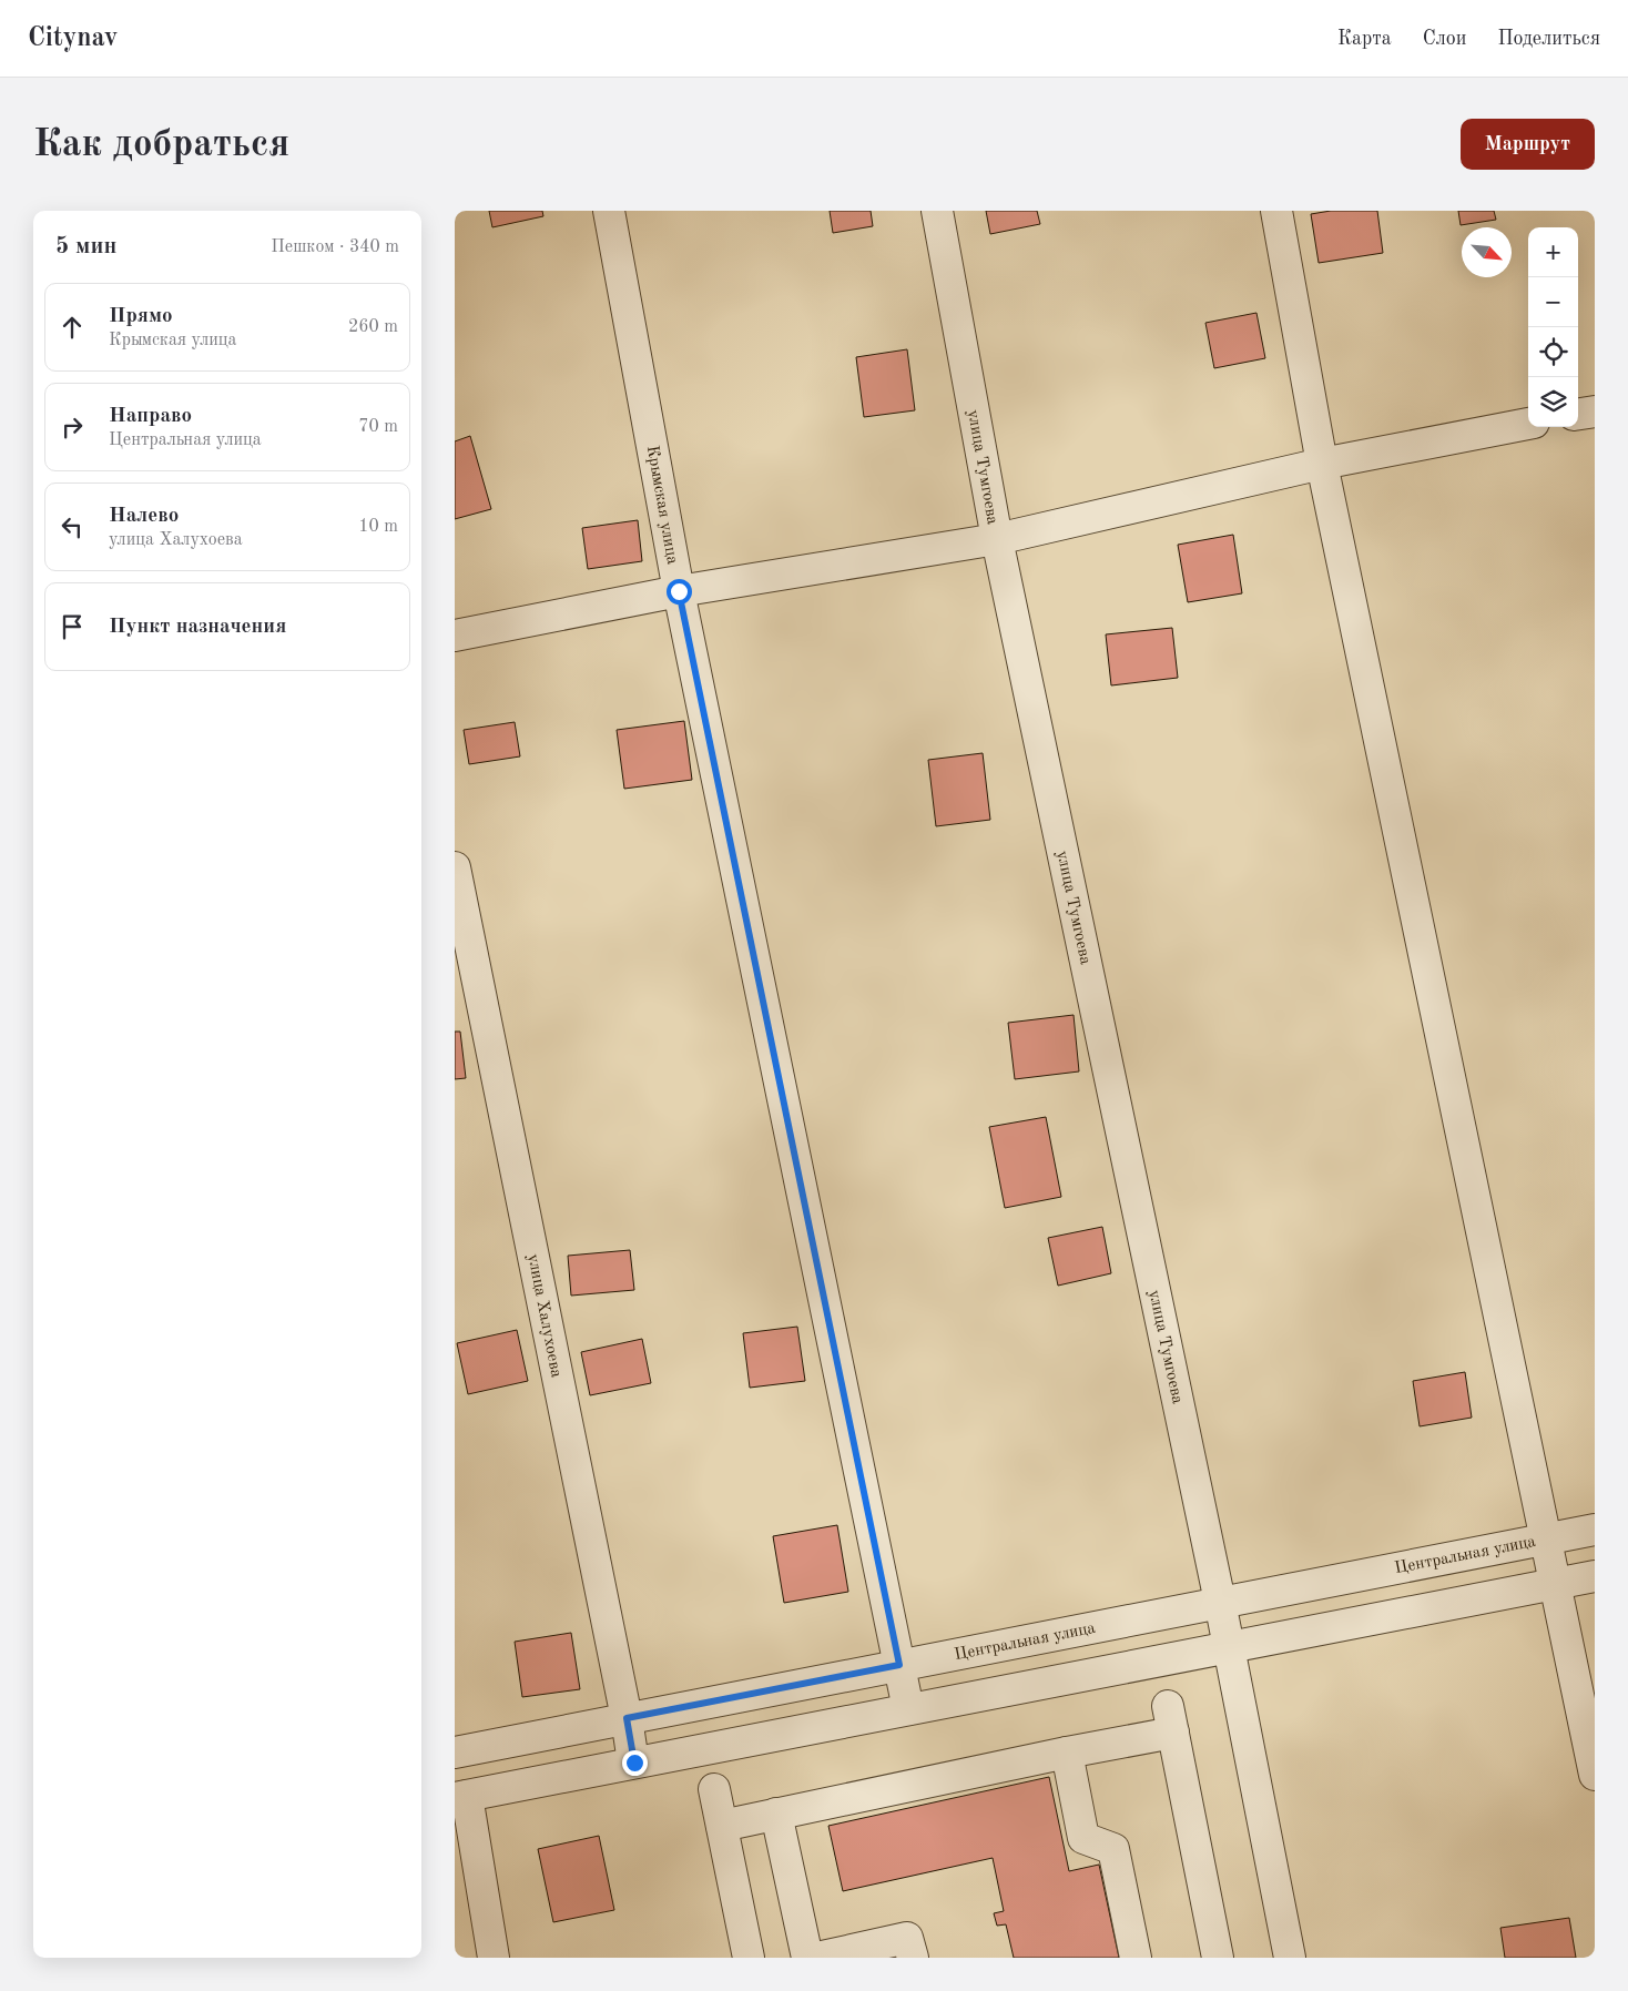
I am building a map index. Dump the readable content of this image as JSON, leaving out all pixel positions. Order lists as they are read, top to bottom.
{
  "streets": {
    "street": [
      "улица Тумгоева",
      "Крымская улица",
      "улица Халухоева",
      "Центральная улица"
    ]
  },
  "crossings": [
    ["улица Тумгоева", "Центральная улица"],
    ["Крымская улица", "Центральная улица"],
    ["улица Халухоева", "Центральная улица"]
  ],
  "north": "bottom right",
  "page": {
    "header": "Citynav",
    "nav": ["Карта", "Слои", "Поделиться"],
    "buttons": "Маршрут",
    "title": "Как добраться",
    "heading": ["5 мин", "Пешком · 340 m"],
    "map_buttons": ["+", "−"],
    "list": [
      ["Прямо", "Крымская улица", "260 m"],
      ["Направо", "Центральная улица", "70 m"],
      ["Налево", "улица Халухоева", "10 m"],
      "Пункт назначения"
    ]
  }
}
